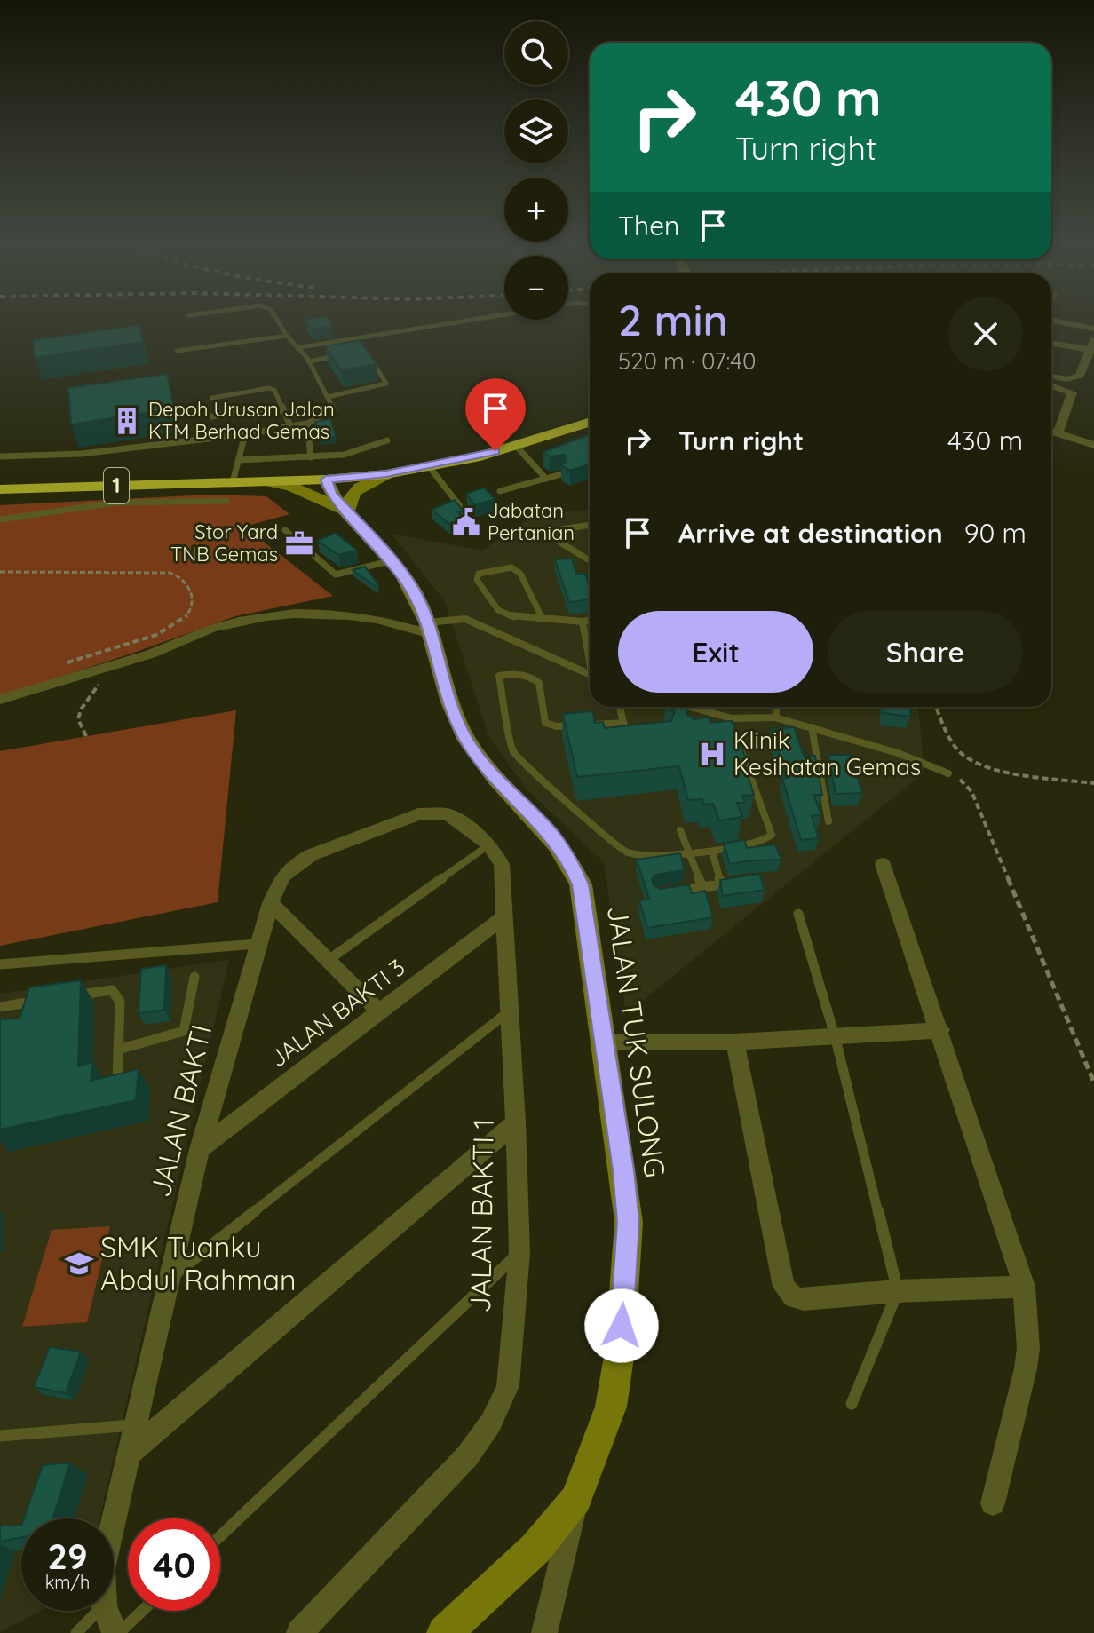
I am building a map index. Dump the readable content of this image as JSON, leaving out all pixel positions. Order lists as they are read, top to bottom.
{
  "streets": {
    "highway": ["1"],
    "street": [
      "JALAN BAKTI 3",
      "JALAN TUK SULONG",
      "JALAN BAKTI",
      "JALAN BAKTI 1"
    ]
  },
  "crossings": [
    ["1", "JALAN TUK SULONG"],
    ["JALAN BAKTI 3", "JALAN BAKTI"],
    ["JALAN BAKTI 3", "JALAN BAKTI 1"],
    ["JALAN BAKTI", "JALAN BAKTI 1"]
  ],
  "places": {
    "building": ["Depoh Urusan Jalan KTM Berhad Gemas"],
    "public building": ["Jabatan Pertanian"],
    "office": ["Stor Yard TNB Gemas"],
    "hospital": ["Klinik Kesihatan Gemas"],
    "school or university": ["SMK Tuanku Abdul Rahman"]
  },
  "page": {
    "map_buttons": ["+", "−"],
    "turn": ["430 m", "Turn right"],
    "then": "Then",
    "heading": ["2 min", "520 m · 07:40"],
    "list": [
      {
        "name": "Turn right",
        "value": "430 m"
      },
      {
        "name": "Arrive at destination",
        "value": "90 m"
      }
    ],
    "buttons": ["Exit", "Share"],
    "speed": "29 km/h",
    "limit": "40"
  }
}
